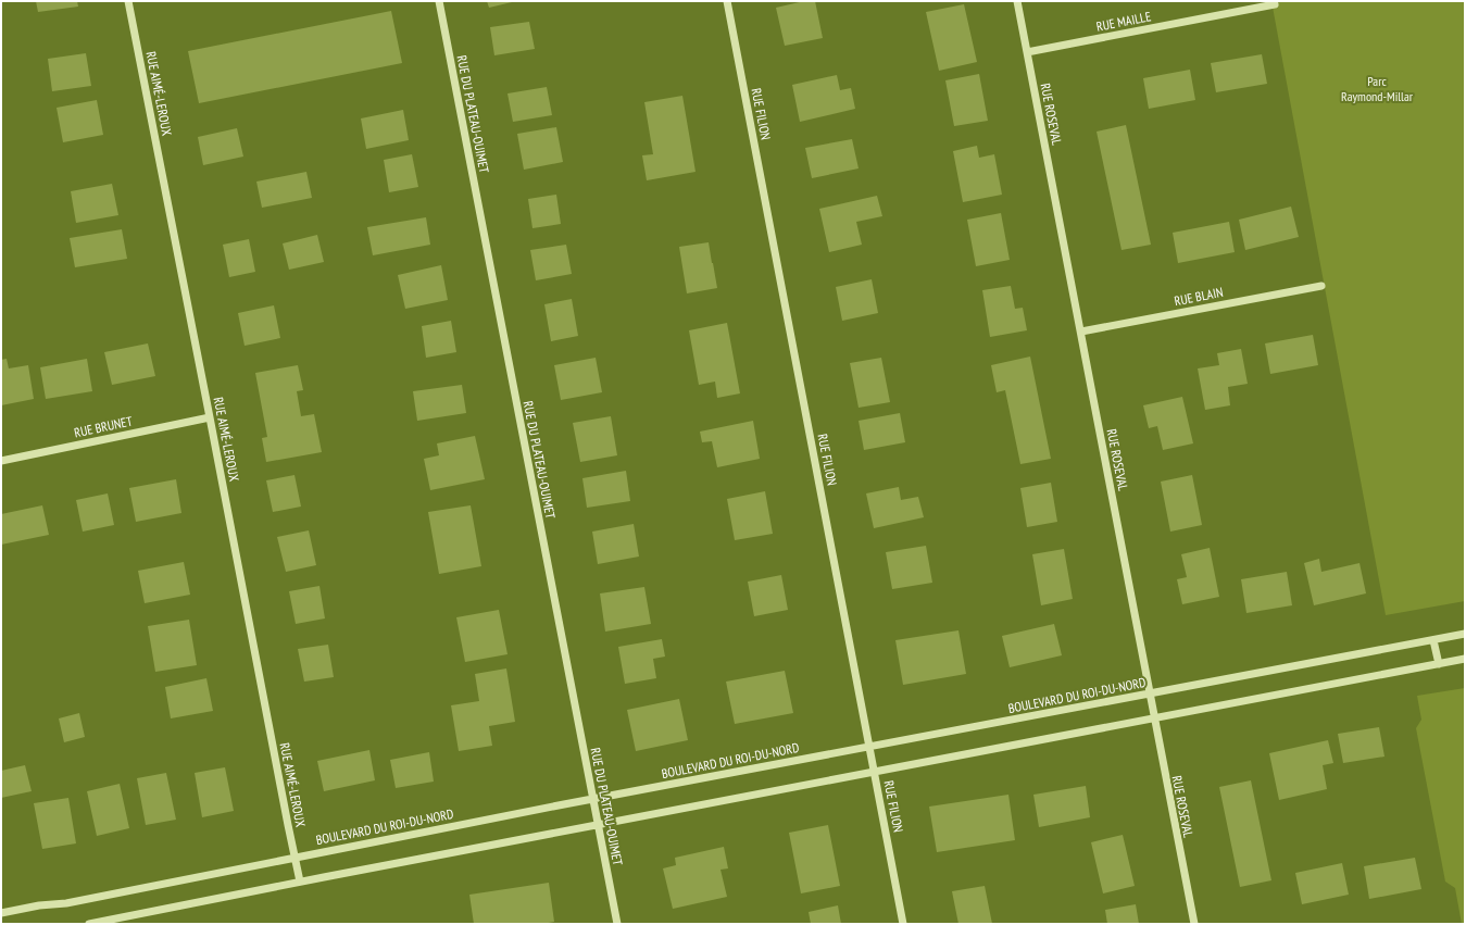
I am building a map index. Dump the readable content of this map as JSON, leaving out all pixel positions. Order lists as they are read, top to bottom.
{
  "streets": {
    "street": [
      "RUE MAILLE",
      "RUE AIMÉ-LEROUX",
      "RUE DU PLATEAU-OUIMET",
      "RUE FILION",
      "RUE ROSEVAL",
      "RUE BLAIN",
      "RUE BRUNET",
      "BOULEVARD DU ROI-DU-NORD"
    ]
  },
  "crossings": [
    ["RUE MAILLE", "RUE ROSEVAL"],
    ["RUE AIMÉ-LEROUX", "RUE BRUNET"],
    ["RUE AIMÉ-LEROUX", "BOULEVARD DU ROI-DU-NORD"],
    ["RUE DU PLATEAU-OUIMET", "BOULEVARD DU ROI-DU-NORD"],
    ["RUE FILION", "BOULEVARD DU ROI-DU-NORD"],
    ["RUE ROSEVAL", "RUE BLAIN"],
    ["RUE ROSEVAL", "BOULEVARD DU ROI-DU-NORD"]
  ],
  "parks": ["Parc Raymond-Millar"]
}
